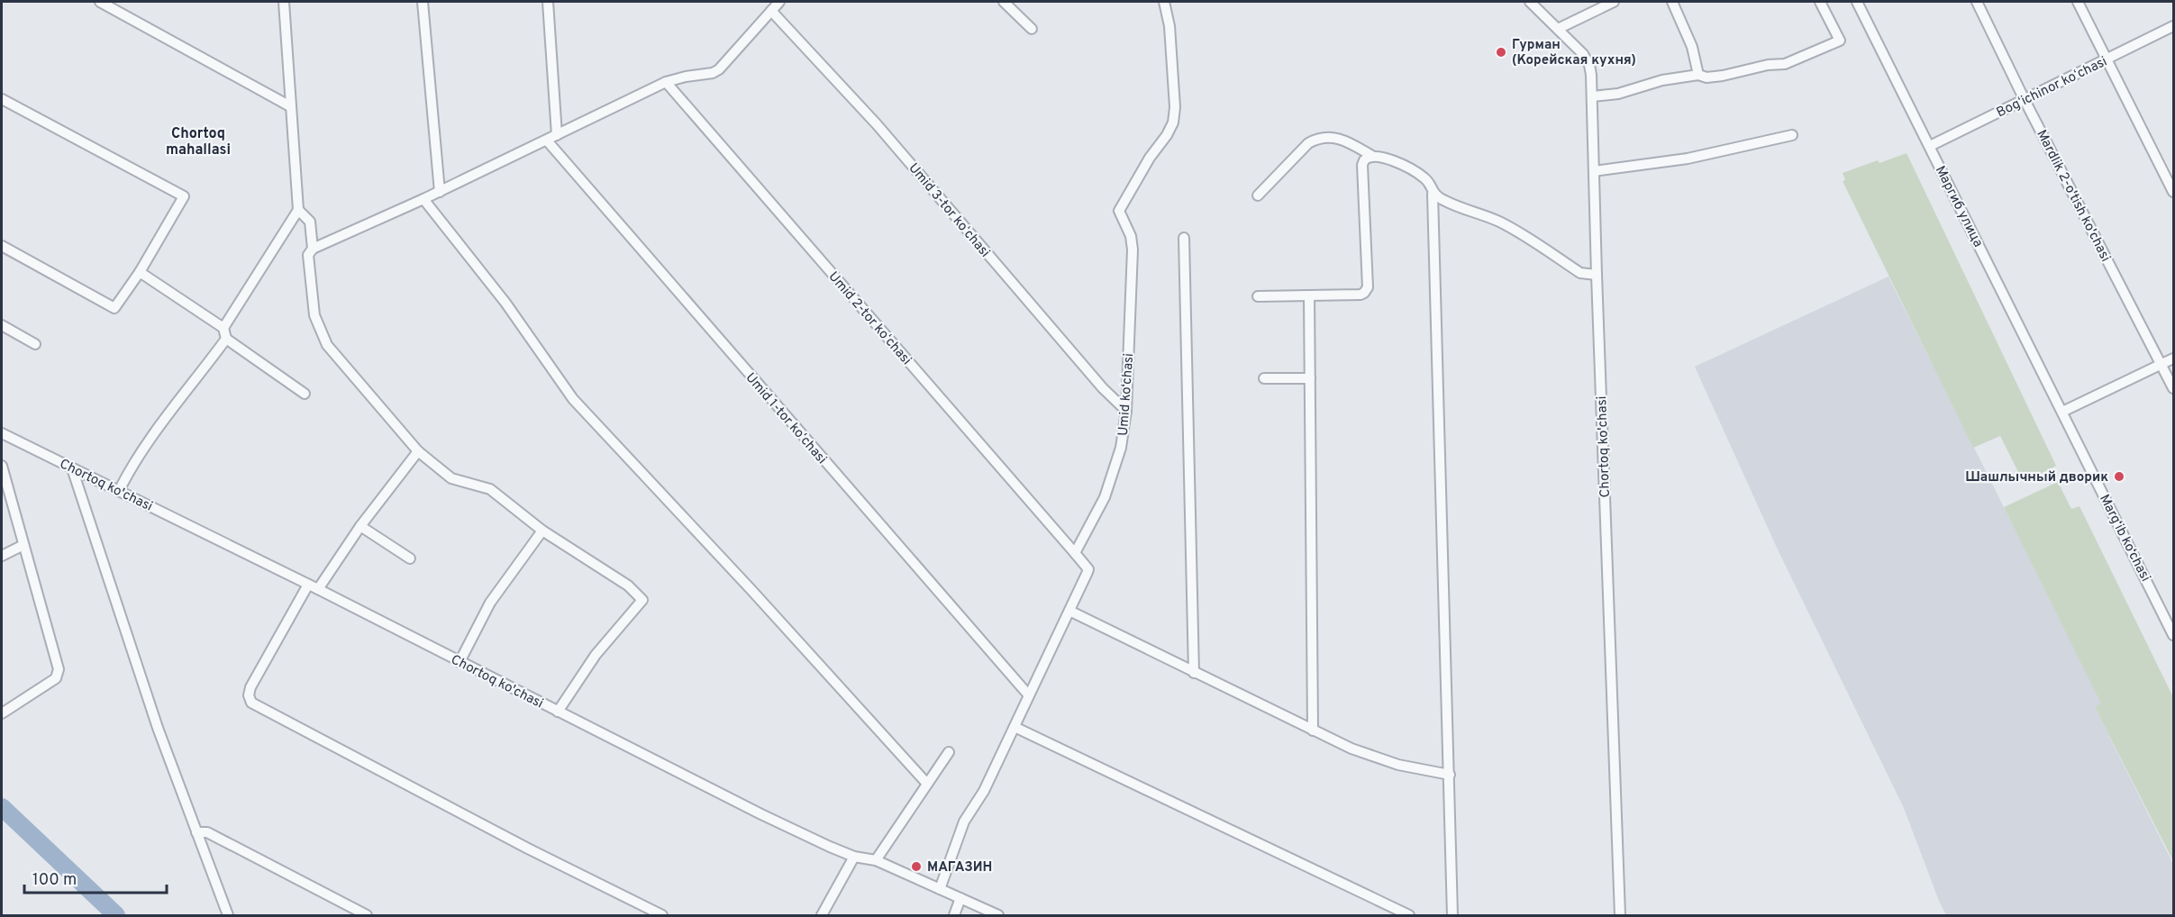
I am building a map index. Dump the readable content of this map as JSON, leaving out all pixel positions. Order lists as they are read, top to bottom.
{
  "streets": {
    "street": [
      "Bogʻichinor koʻchasi",
      "Mardlik 2-o'tish ko'chasi",
      "Маргиб улица",
      "Umid 3-tor koʻchasi",
      "Umid 2-tor koʻchasi",
      "Umid ko‘chasi",
      "Umid 1-tor koʻchasi",
      "Chortoq ko'chasi",
      "Marg‘ib ko‘chasi"
    ]
  },
  "crossings": [
    ["Bogʻichinor koʻchasi", "Mardlik 2-o'tish ko'chasi"],
    ["Bogʻichinor koʻchasi", "Маргиб улица"],
    ["Маргиб улица", "Marg‘ib ko‘chasi"],
    ["Umid 3-tor koʻchasi", "Umid ko‘chasi"],
    ["Umid 2-tor koʻchasi", "Umid ko‘chasi"]
  ],
  "districts": ["Chortoq mahallasi"],
  "places": ["Гурман (Корейская кухня)", "Шашлычный дворик", "МАГАЗИН"],
  "scale_bar": "100 m"
}
